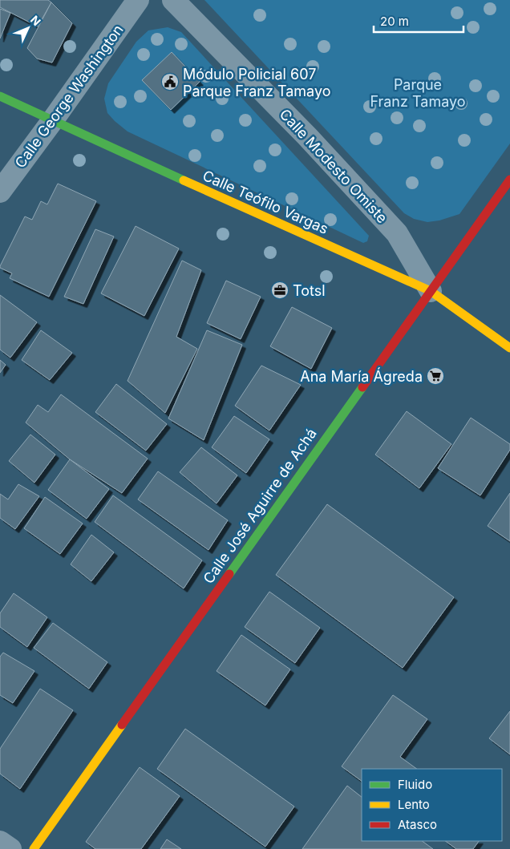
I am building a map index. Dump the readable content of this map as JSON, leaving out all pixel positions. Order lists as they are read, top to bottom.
{
  "streets": {
    "street": [
      "Calle George Washington",
      "Calle Modesto Omiste",
      "Calle Teófilo Vargas",
      "Calle José Aguirre de Achá"
    ]
  },
  "crossings": [
    ["Calle George Washington", "Calle Teófilo Vargas"],
    ["Calle Modesto Omiste", "Calle Teófilo Vargas"],
    ["Calle Modesto Omiste", "Calle José Aguirre de Achá"],
    ["Calle Teófilo Vargas", "Calle José Aguirre de Achá"]
  ],
  "parks": ["Parque Franz Tamayo"],
  "places": {
    "public building": ["Módulo Policial 607 Parque Franz Tamayo"],
    "office": ["Totsl"],
    "supermarket": ["Ana María Ágreda"]
  },
  "legend": ["Fluido", "Lento", "Atasco"],
  "scale_bar": "20 m",
  "north": "top right"
}
